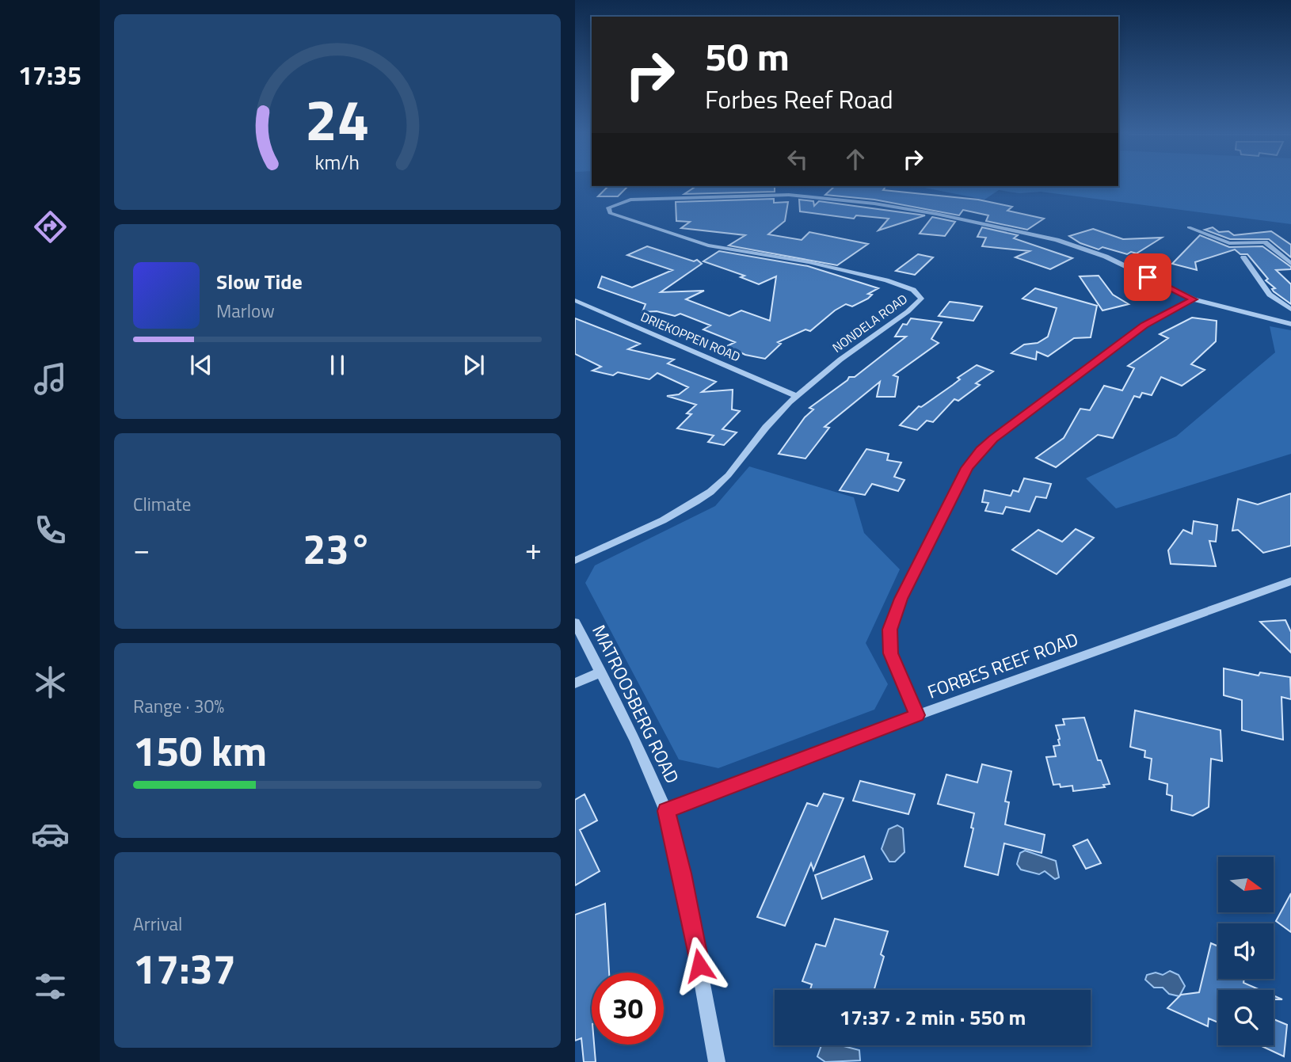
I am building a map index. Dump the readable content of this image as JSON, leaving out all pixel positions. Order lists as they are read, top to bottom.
{
  "streets": {
    "street": [
      "NONDELA ROAD",
      "DRIEKOPPEN ROAD",
      "FORBES REEF ROAD",
      "MATROOSBERG ROAD"
    ]
  },
  "crossings": [
    ["NONDELA ROAD", "DRIEKOPPEN ROAD"],
    ["FORBES REEF ROAD", "MATROOSBERG ROAD"]
  ],
  "north": "right",
  "page": {
    "tabs": "17:35",
    "turn": ["50 m", "Forbes Reef Road"],
    "song": ["Slow Tide", "Marlow"],
    "tile": [
      "Climate",
      ["Range · 30%", "150 km"],
      ["Arrival", "17:37"]
    ],
    "heat": ["−", "23°", "+"],
    "limit": "30",
    "trip": "17:37 · 2 min · 550 m",
    "gauge": ["24", "km/h"]
  }
}
